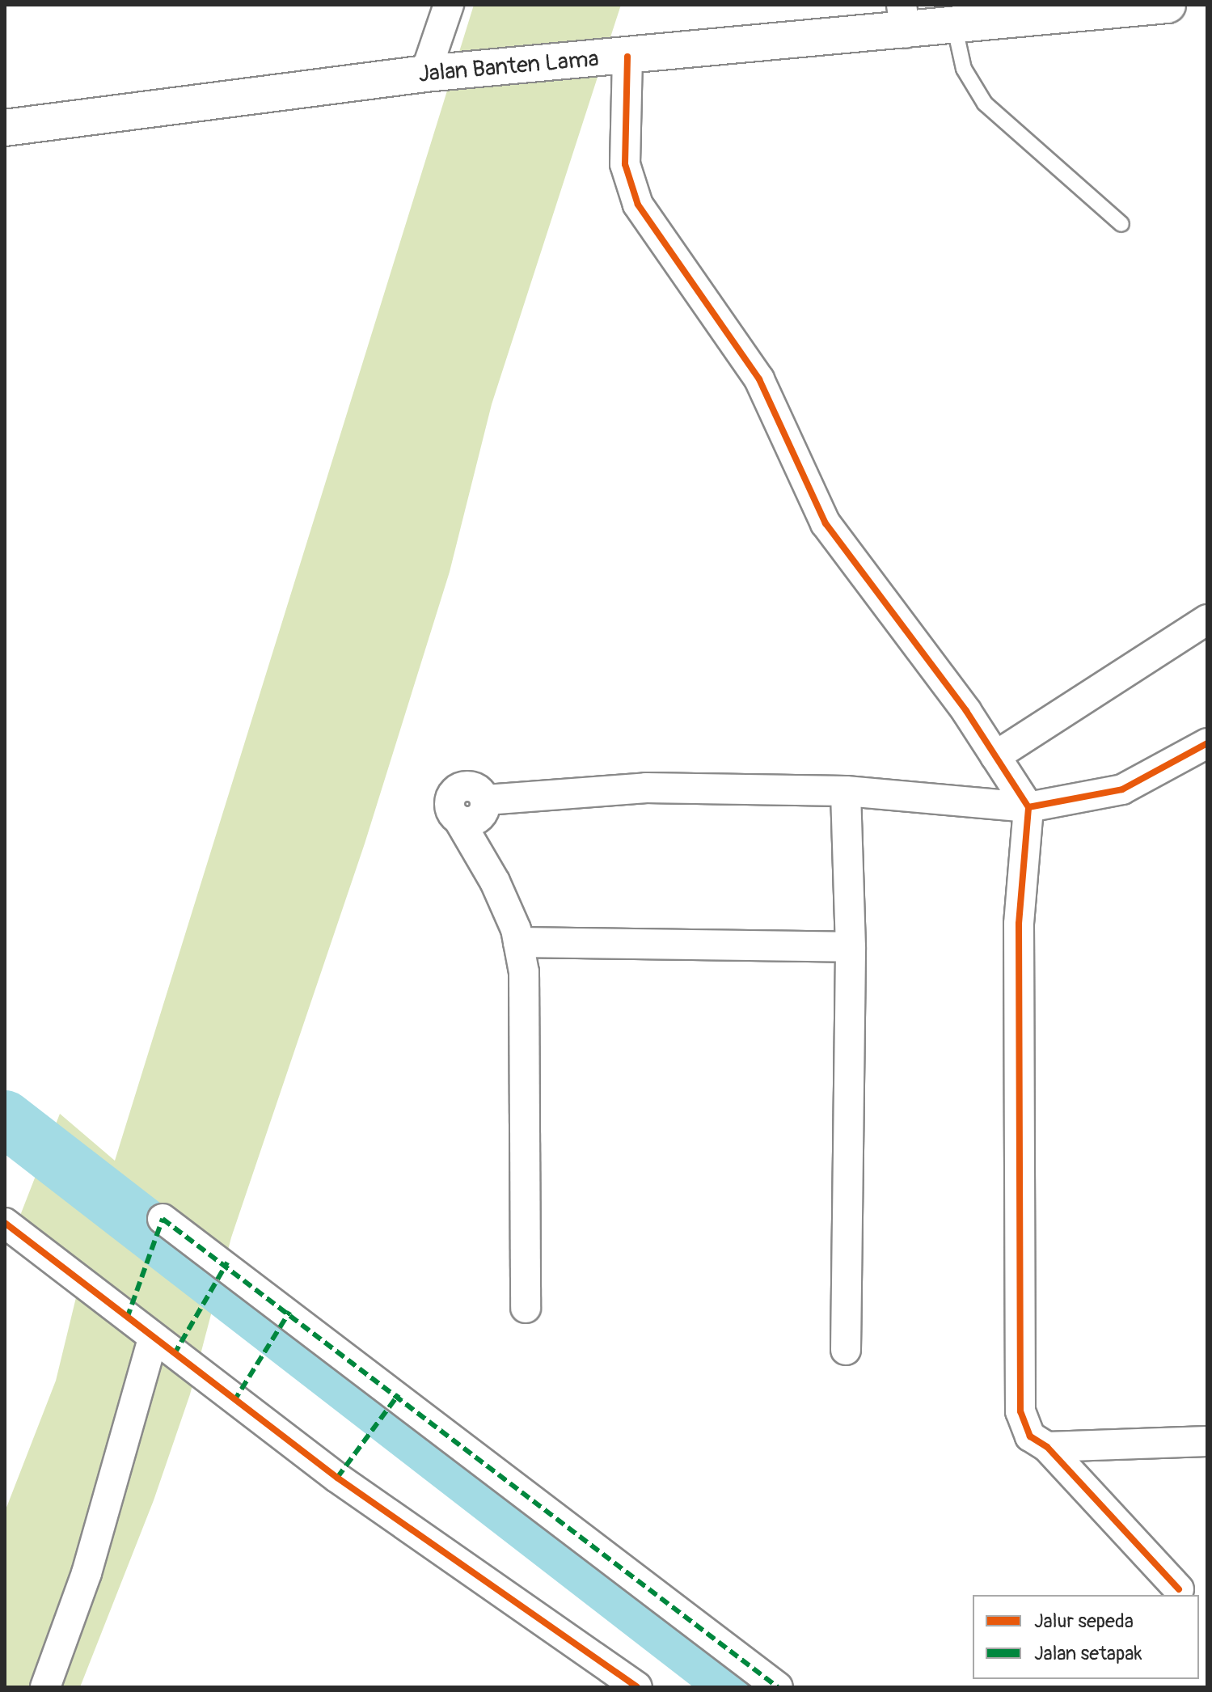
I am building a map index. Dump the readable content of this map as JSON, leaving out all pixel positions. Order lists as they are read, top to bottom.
{
  "streets": {
    "main road": ["Jalan Banten Lama"]
  },
  "legend": ["Jalur sepeda", "Jalan setapak"]
}
